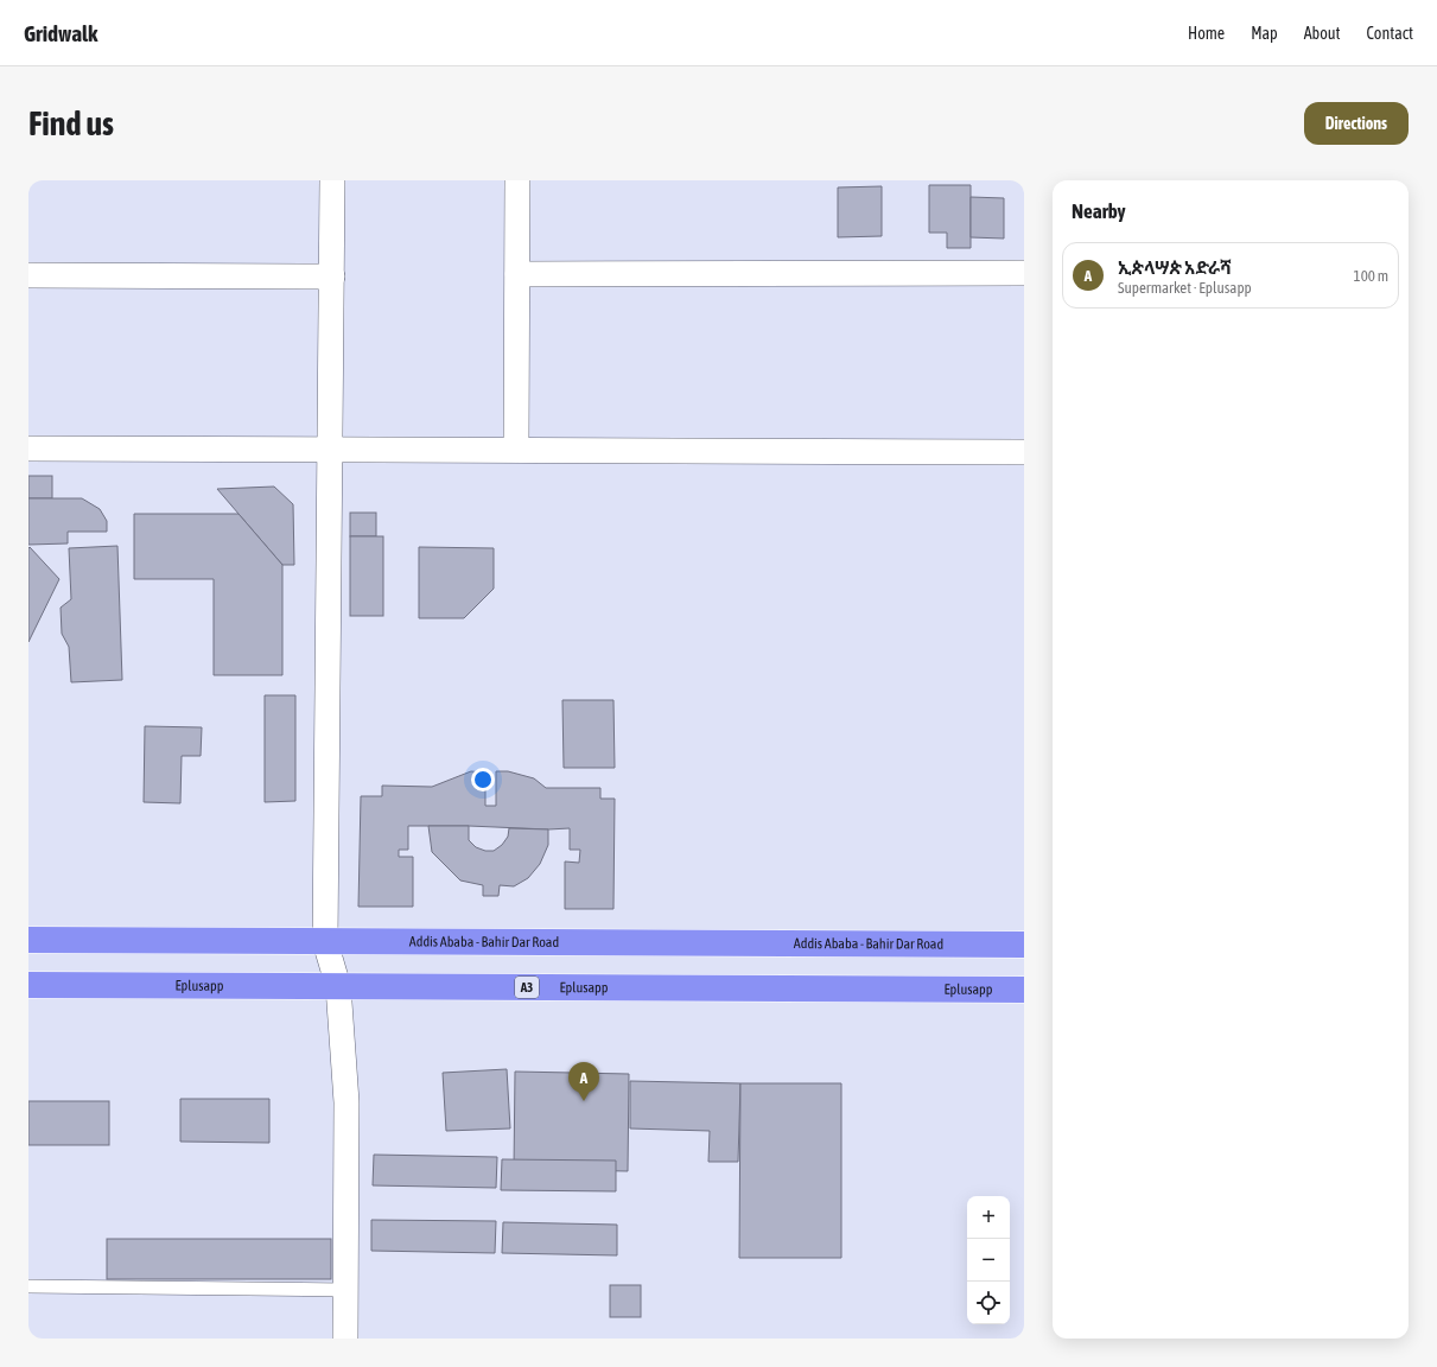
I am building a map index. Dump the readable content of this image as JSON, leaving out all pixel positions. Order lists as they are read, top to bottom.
{
  "streets": {
    "highway": ["Addis Ababa - Bahir Dar Road", "Eplusapp", "A3"]
  },
  "page": {
    "header": "Gridwalk",
    "nav": [
      "Home",
      "Map",
      "About",
      "Contact"
    ],
    "buttons": "Directions",
    "title": "Find us",
    "heading": "Nearby",
    "list": [
      {
        "mark": "A",
        "name": "ኢጵላሣጵ አድራሻ",
        "note": "Supermarket · Eplusapp",
        "value": "100 m"
      }
    ],
    "pins": "A",
    "map_buttons": ["+", "−"]
  }
}
